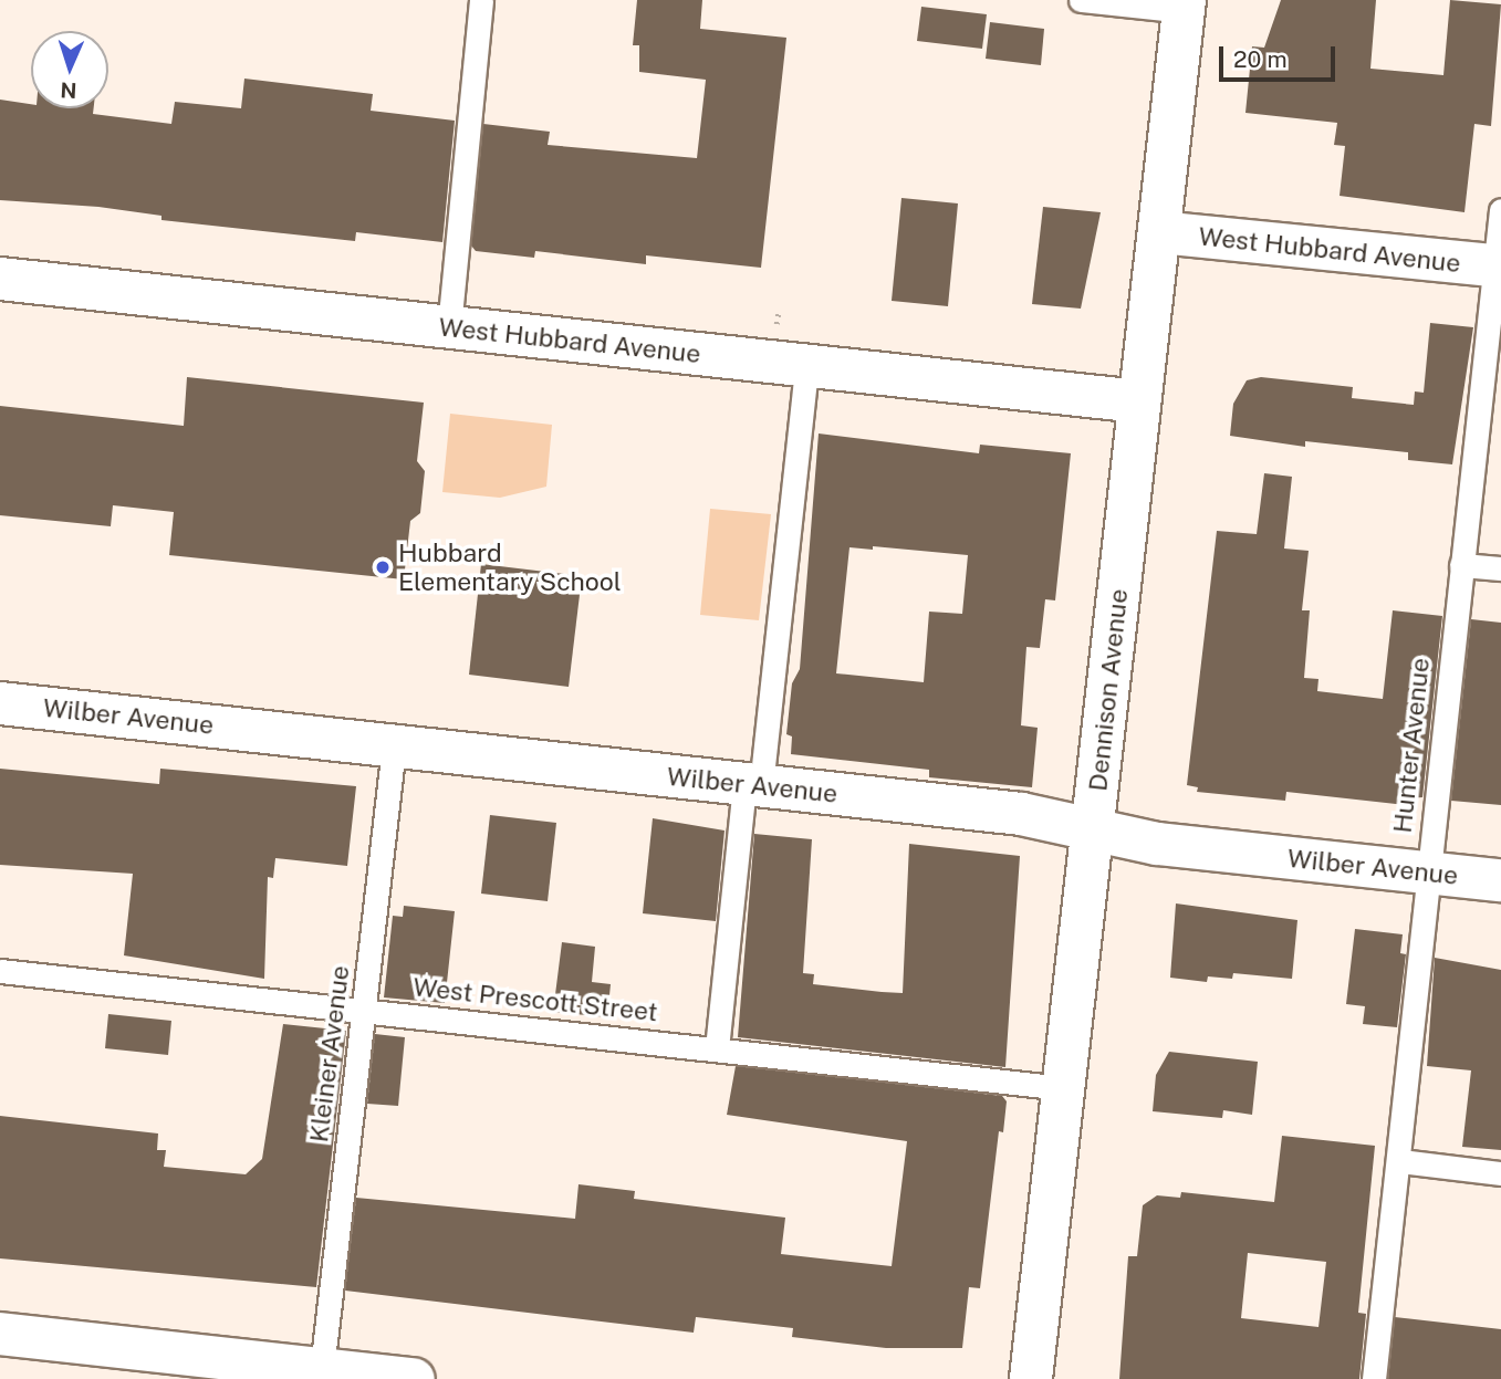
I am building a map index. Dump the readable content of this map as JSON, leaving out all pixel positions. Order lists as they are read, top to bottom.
{
  "streets": {
    "street": ["West Hubbard Avenue", "Dennison Avenue", "Wilber Avenue"],
    "lane": ["Hunter Avenue", "West Prescott Street", "Kleiner Avenue"]
  },
  "crossings": [
    ["West Hubbard Avenue", "Dennison Avenue"],
    ["West Hubbard Avenue", "Hunter Avenue"],
    ["Dennison Avenue", "Wilber Avenue"],
    ["Dennison Avenue", "West Prescott Street"],
    ["Wilber Avenue", "Hunter Avenue"],
    ["Wilber Avenue", "Kleiner Avenue"],
    ["West Prescott Street", "Kleiner Avenue"]
  ],
  "places": ["Hubbard Elementary School"],
  "scale_bar": "20 m",
  "north": "bottom"
}
